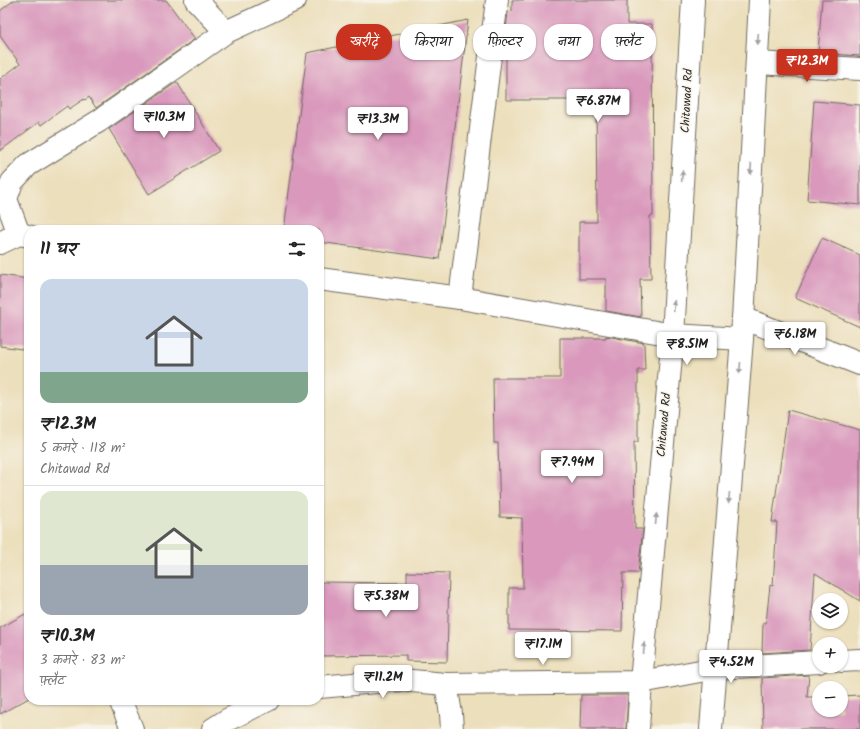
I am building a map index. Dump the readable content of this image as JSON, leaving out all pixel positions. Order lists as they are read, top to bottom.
{
  "streets": {
    "street": ["Chitawad Rd"]
  },
  "page": {
    "chip": [
      "खरीदें",
      "किराया",
      "फ़िल्टर",
      "नया",
      "फ़्लैट"
    ],
    "price": [
      "₹12.3M",
      "₹6.87M",
      "₹10.3M",
      "₹13.3M",
      "₹6.18M",
      "₹8.51M",
      "₹7.94M",
      "₹5.38M",
      "₹17.1M",
      "₹4.52M",
      "₹11.2M"
    ],
    "heading": "11 घर",
    "list": [
      {
        "name": "₹12.3M",
        "note": "5 कमरे · 118 m² · Chitawad Rd"
      },
      {
        "name": "₹10.3M",
        "note": "3 कमरे · 83 m² · फ़्लैट"
      }
    ],
    "map_buttons": ["+", "−"]
  }
}
